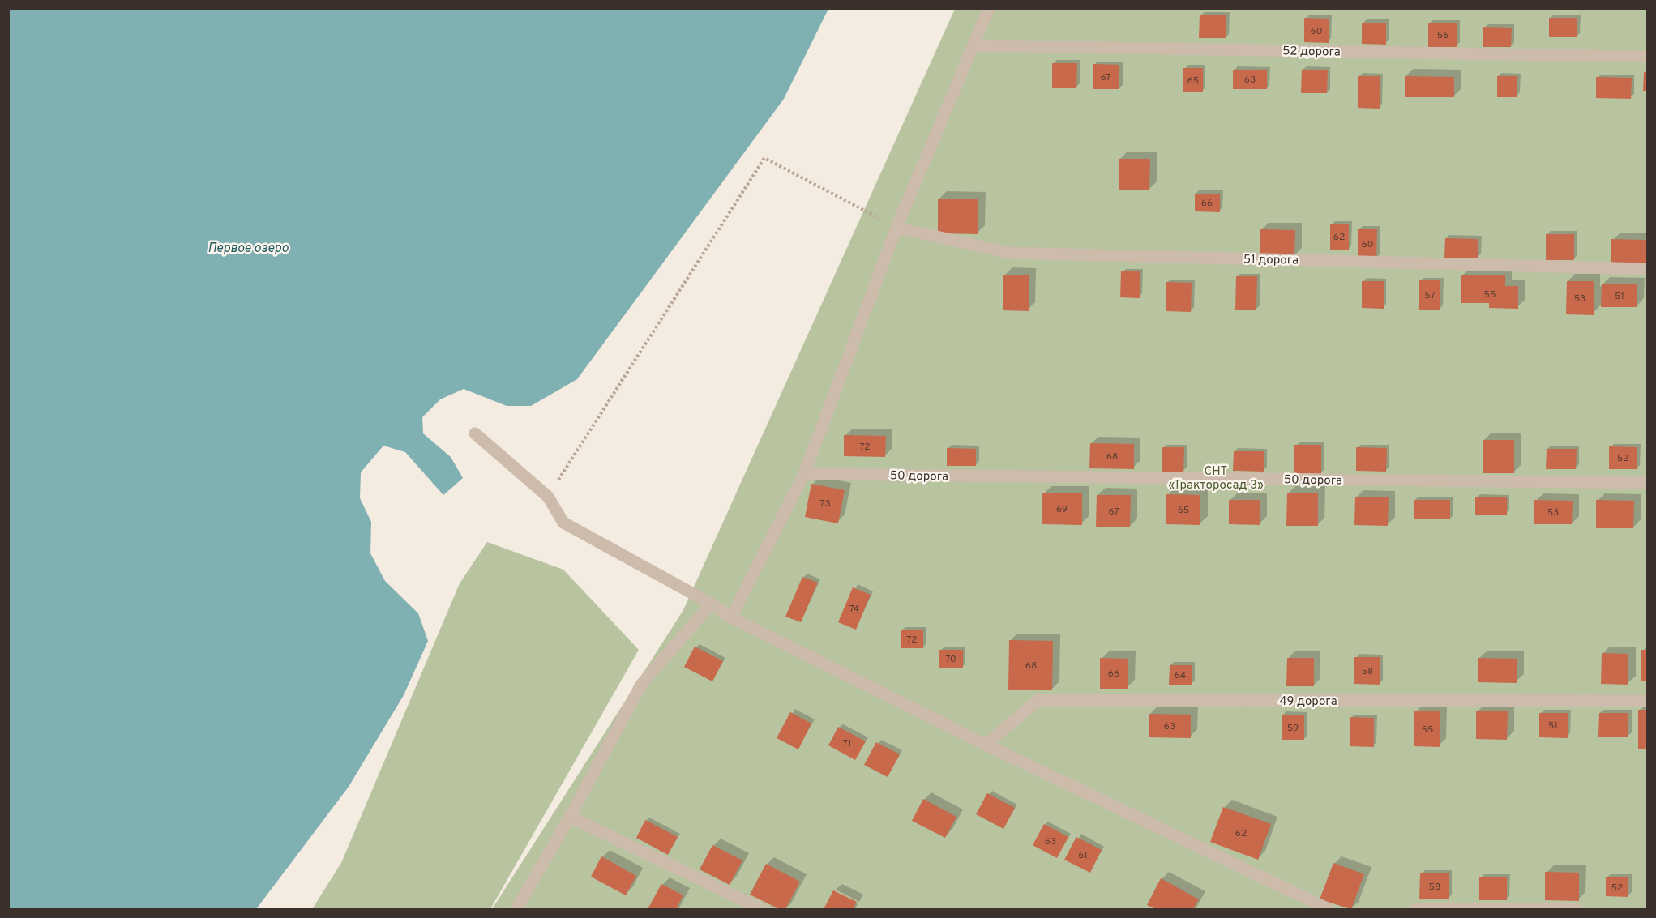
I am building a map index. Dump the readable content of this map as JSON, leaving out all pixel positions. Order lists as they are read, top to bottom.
{
  "streets": {
    "street": [
      "52 дорога",
      "51 дорога",
      "50 дорога",
      "49 дорога"
    ]
  },
  "water": ["Первое озеро"],
  "parks": ["СНТ «Тракторосад 3»"],
  "house_numbers": [
    "60",
    "56",
    "67",
    "63",
    "65",
    "66",
    "62",
    "60",
    "55",
    "57",
    "51",
    "53",
    "72",
    "68",
    "52",
    "73",
    "69",
    "65",
    "67",
    "53",
    "74",
    "72",
    "70",
    "68",
    "58",
    "66",
    "64",
    "51",
    "63",
    "59",
    "55",
    "71",
    "62",
    "63",
    "61",
    "58",
    "52"
  ]
}
